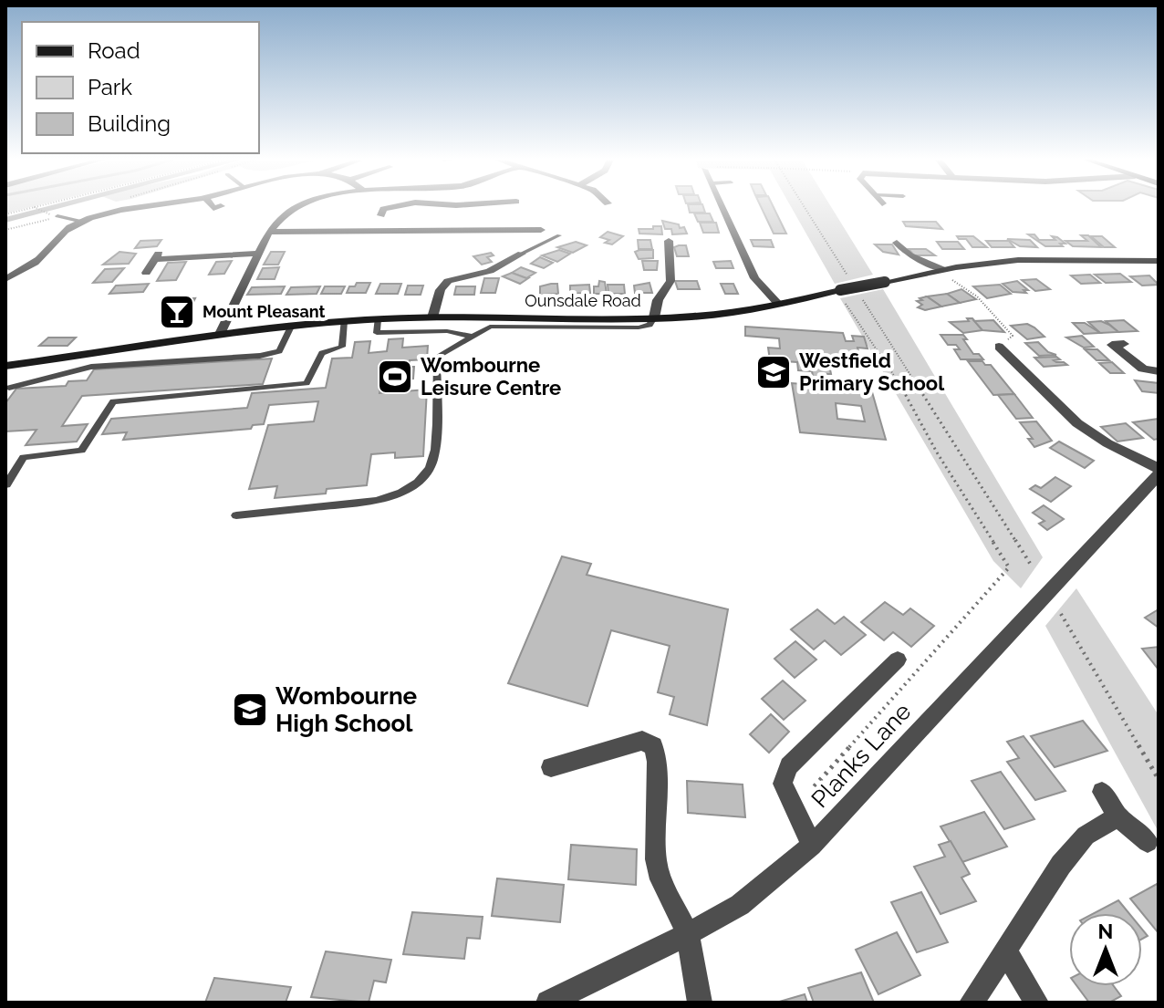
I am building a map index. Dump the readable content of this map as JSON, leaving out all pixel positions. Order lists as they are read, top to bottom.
{
  "streets": {
    "street": ["Ounsdale Road", "Planks Lane"]
  },
  "places": {
    "bar": ["Mount Pleasant"],
    "school or university": ["Westfield Primary School", "Wombourne High School"],
    "sports": ["Wombourne Leisure Centre"]
  },
  "legend": ["Road", "Park", "Building"],
  "north": "top"
}
